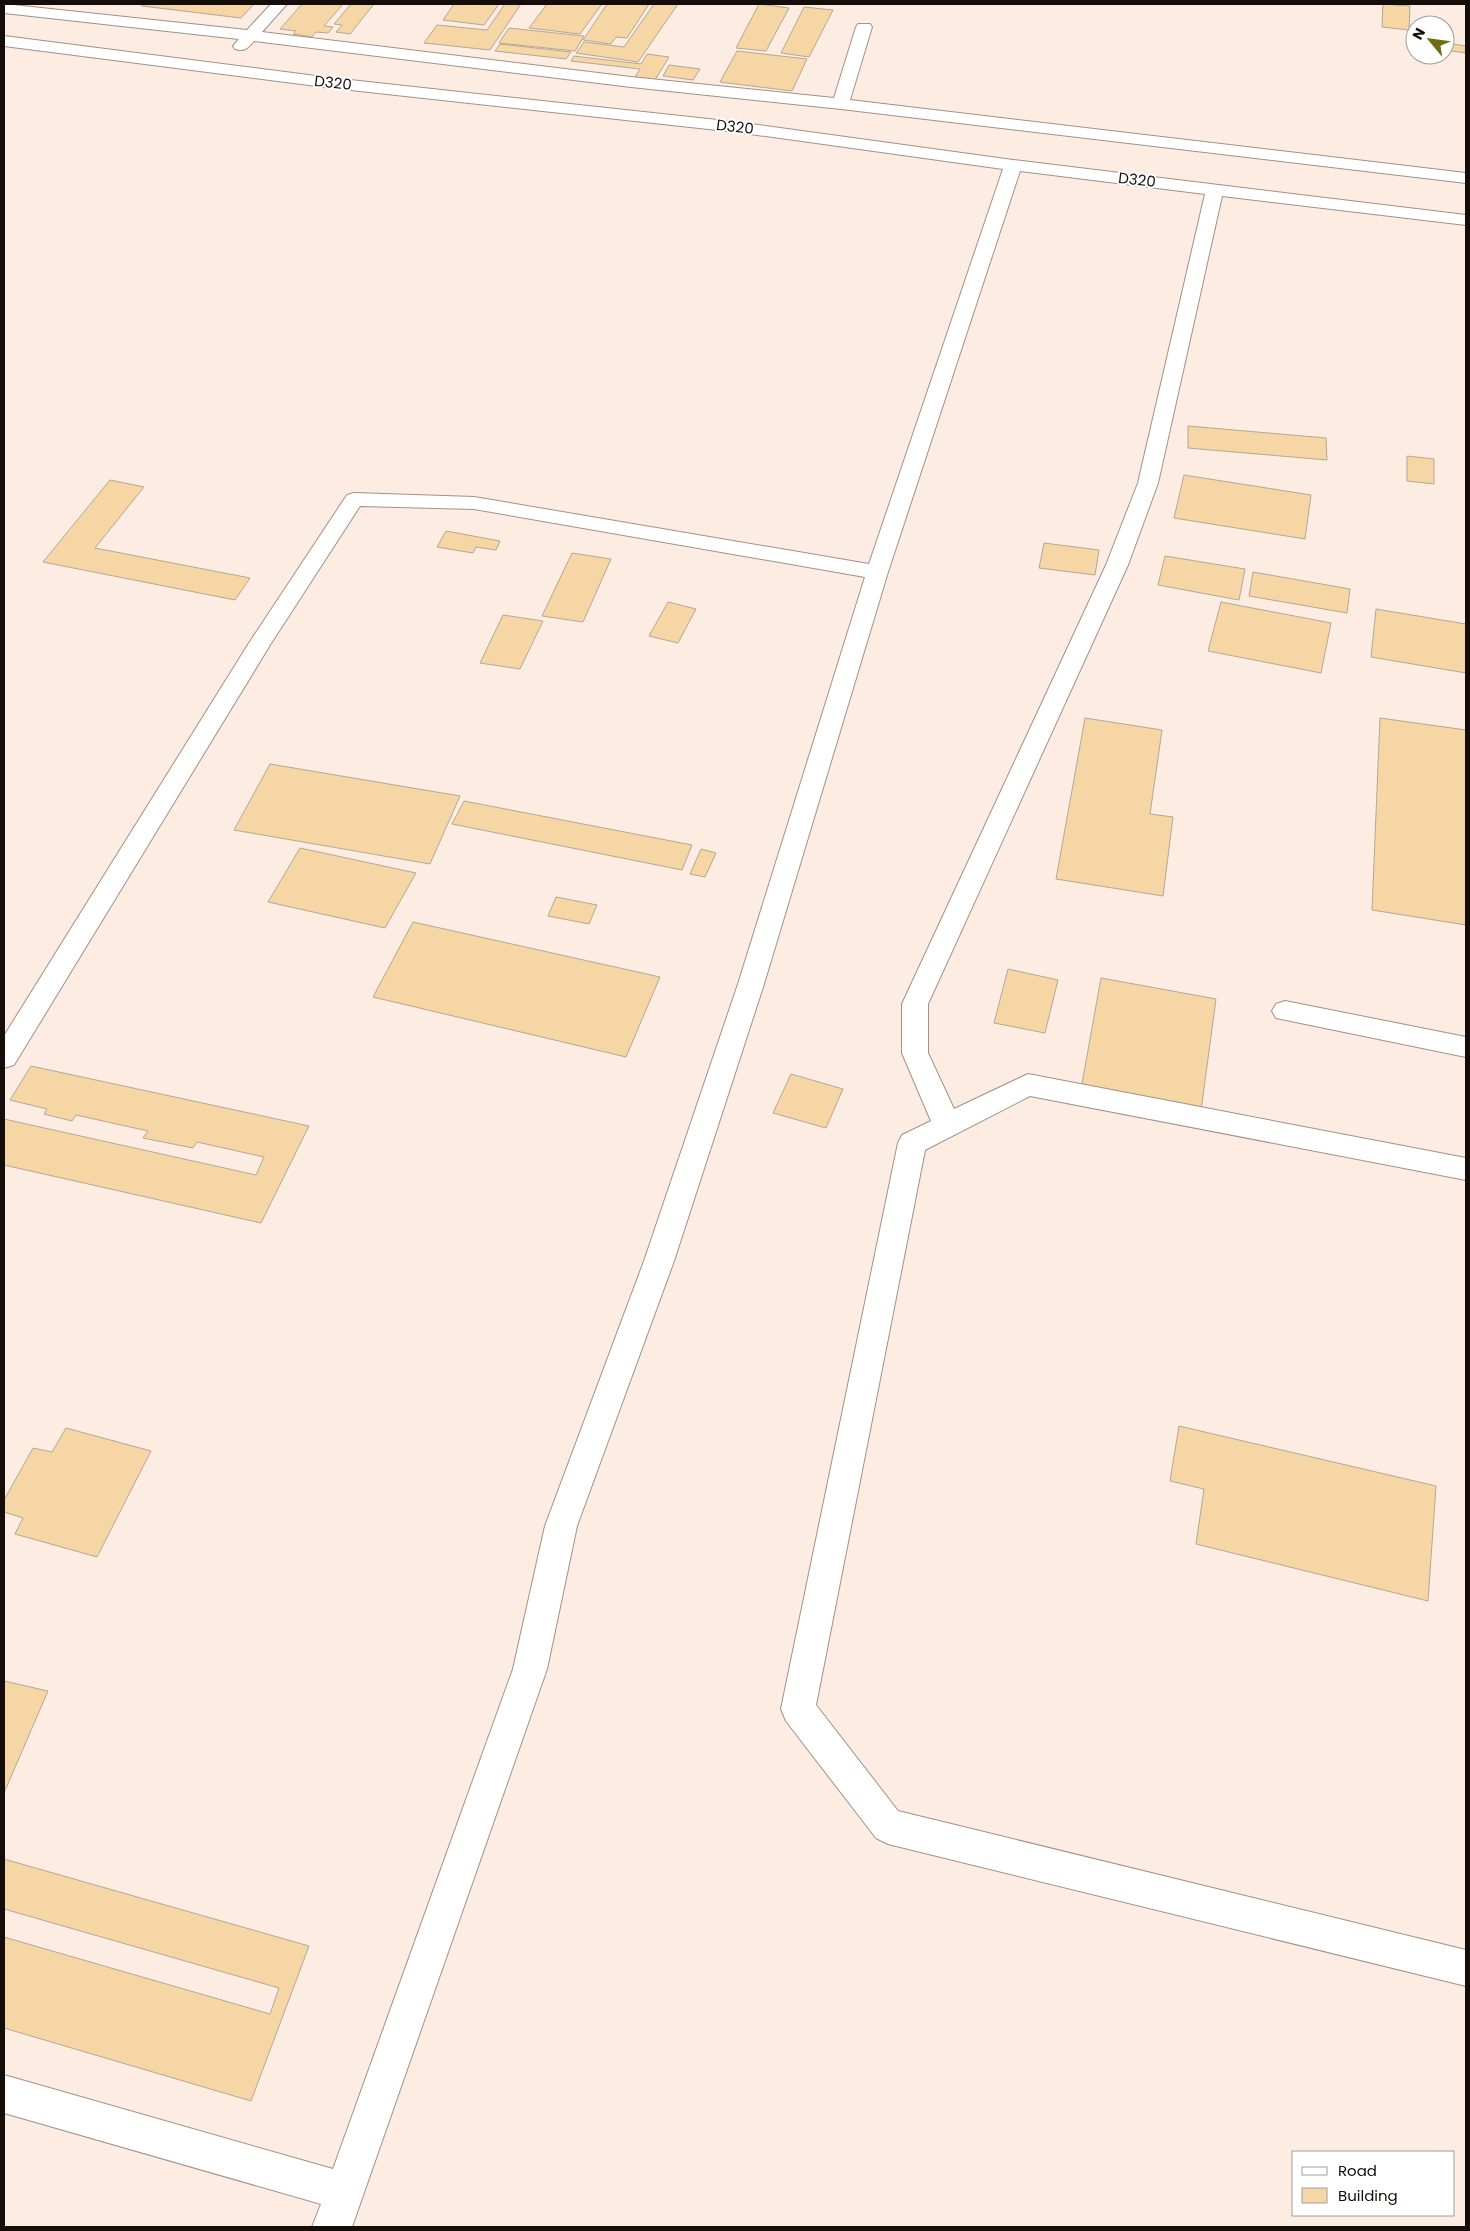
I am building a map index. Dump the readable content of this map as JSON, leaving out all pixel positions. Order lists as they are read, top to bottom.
{
  "streets": {
    "street": ["D320"]
  },
  "legend": ["Road", "Building"],
  "north": "top left"
}
